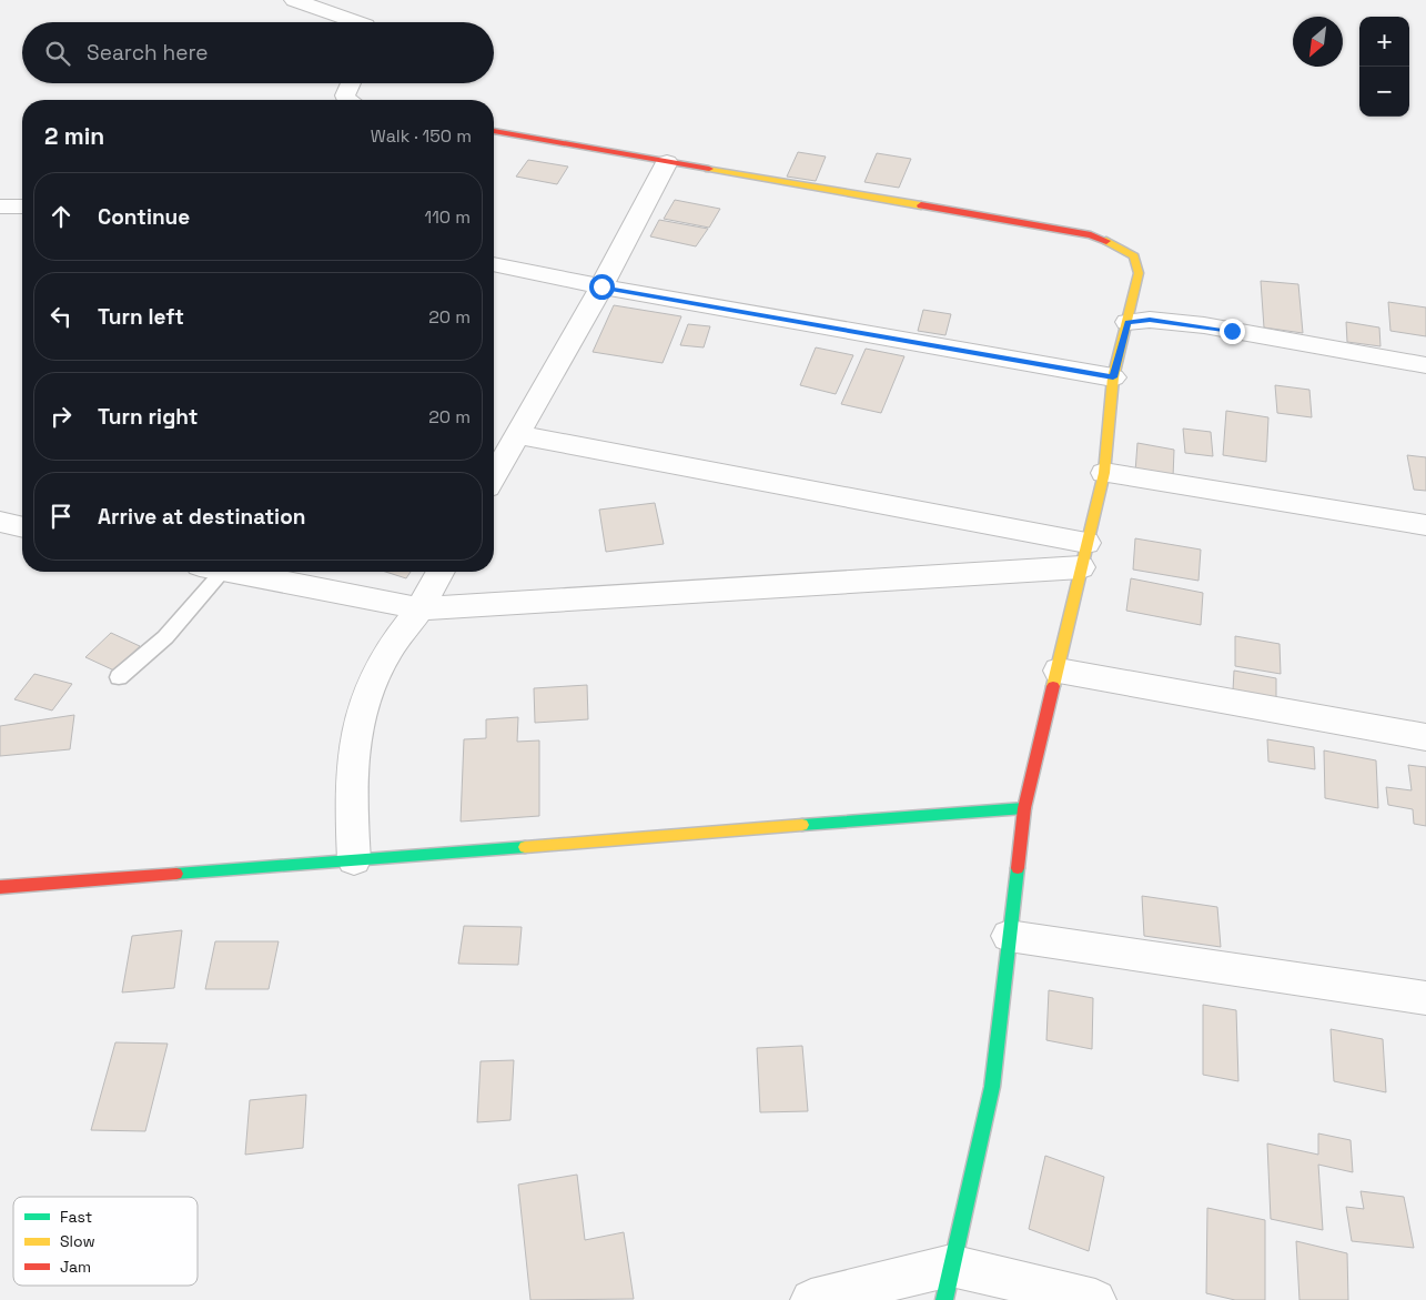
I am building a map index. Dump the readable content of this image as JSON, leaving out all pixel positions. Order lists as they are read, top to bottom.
{
  "legend": ["Fast", "Slow", "Jam"],
  "north": "bottom left",
  "page": {
    "map_buttons": ["+", "−"],
    "search": "Search here",
    "heading": ["2 min", "Walk · 150 m"],
    "list": [
      ["Continue", "110 m"],
      ["Turn left", "20 m"],
      ["Turn right", "20 m"],
      "Arrive at destination"
    ]
  }
}
